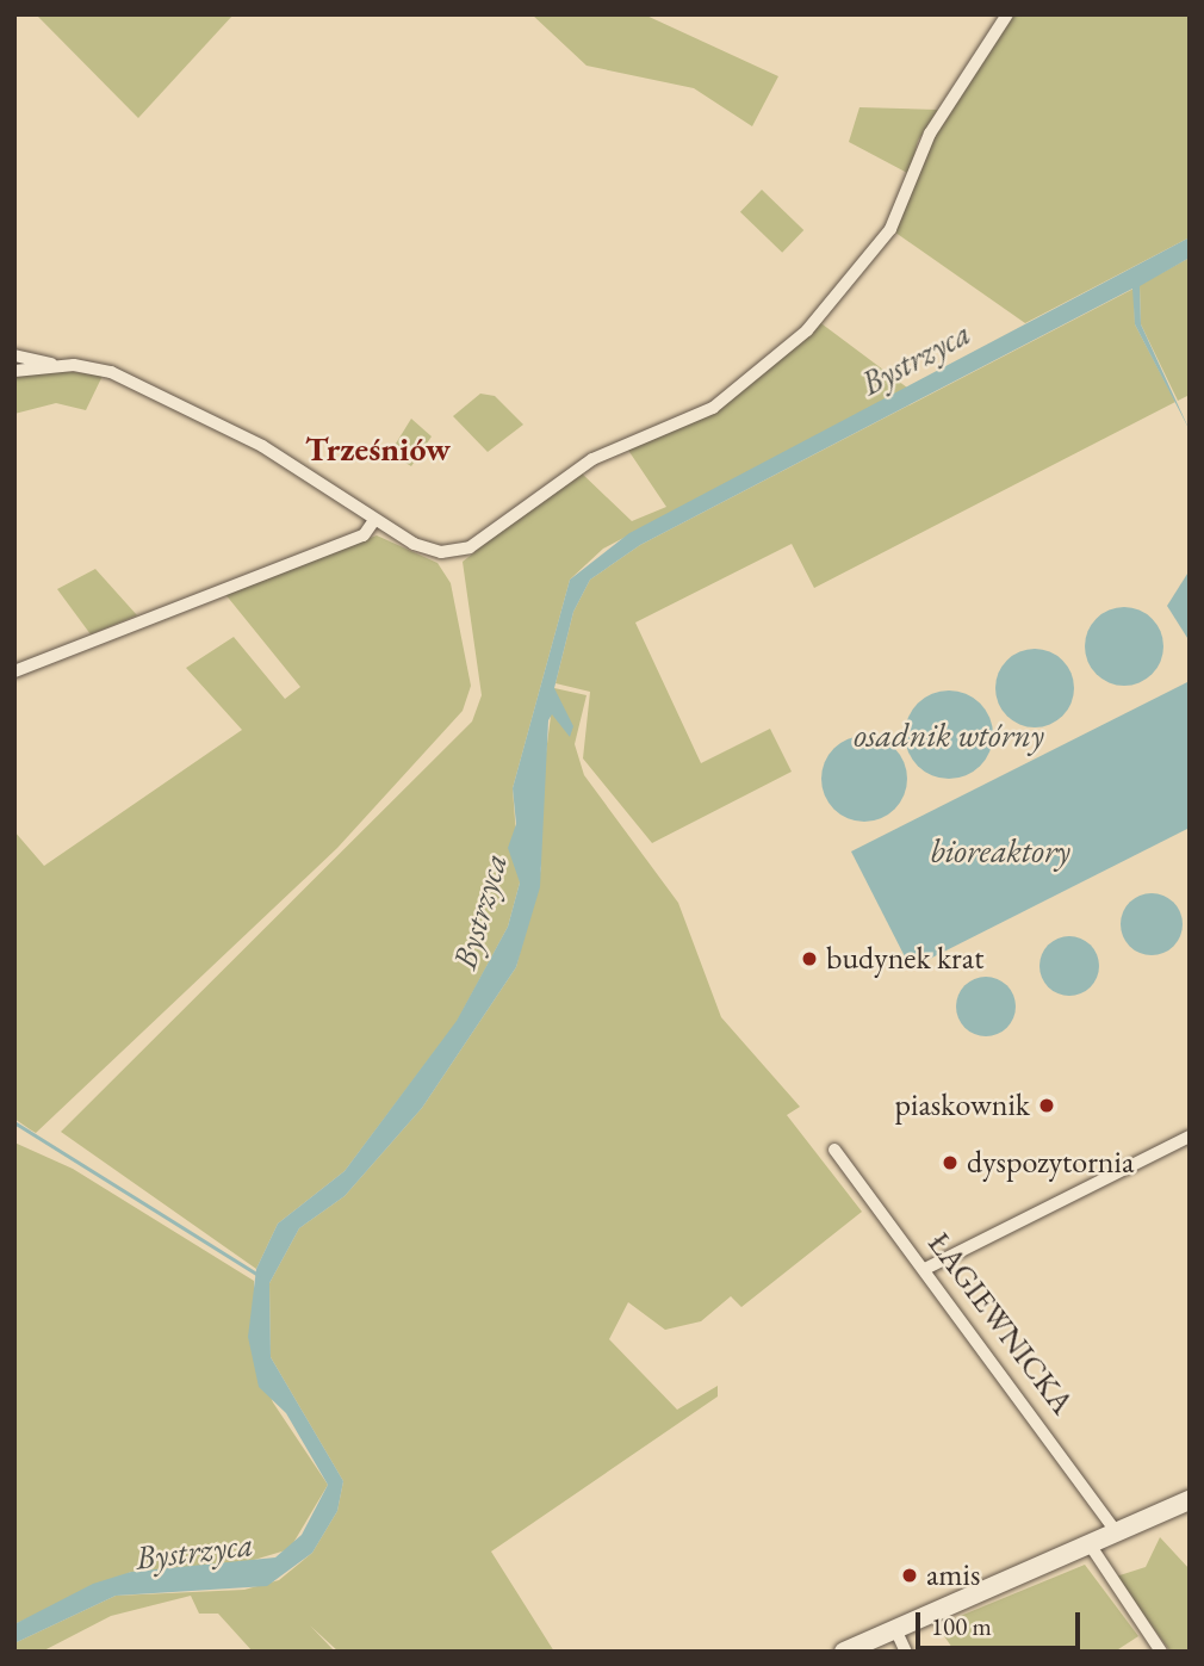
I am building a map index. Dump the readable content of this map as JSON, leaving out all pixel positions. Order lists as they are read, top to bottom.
{
  "streets": {
    "street": ["ŁAGIEWNICKA"]
  },
  "districts": ["Trześniów"],
  "water": ["Bystrzyca", "osadnik wtórny", "bioreaktory"],
  "places": [
    "budynek krat",
    "piaskownik",
    "dyspozytornia",
    "amis"
  ],
  "scale_bar": "100 m"
}
